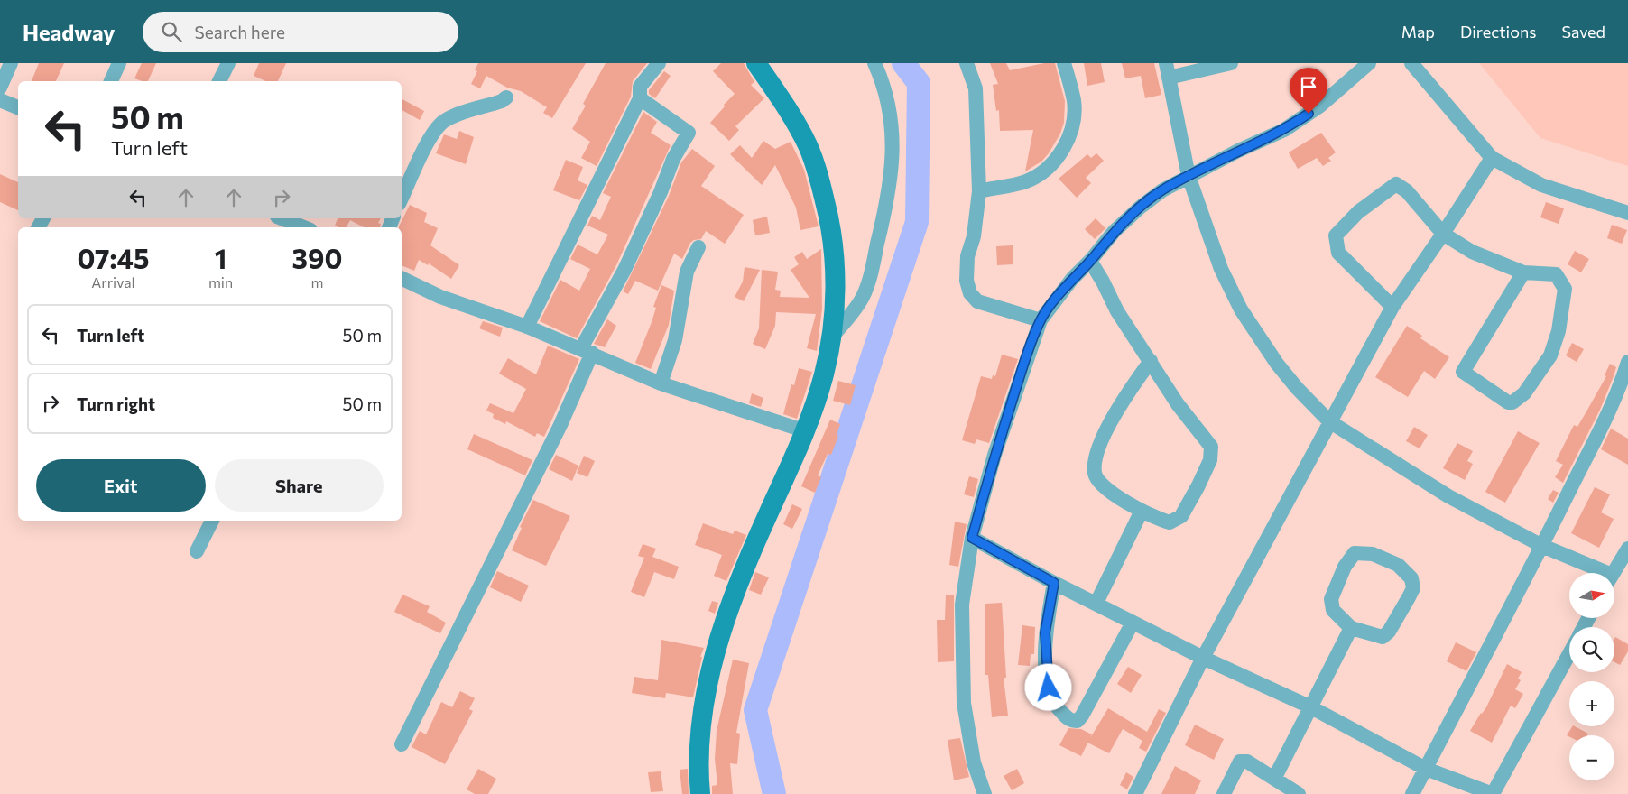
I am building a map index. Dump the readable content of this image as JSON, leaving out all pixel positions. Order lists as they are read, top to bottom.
{
  "north": "right",
  "page": {
    "header": "Headway",
    "search": "Search here",
    "nav": ["Map", "Directions", "Saved"],
    "turn": ["50 m", "Turn left"],
    "eta": [
      "07:45",
      "Arrival",
      "1",
      "min",
      "390",
      "m"
    ],
    "list": [
      {
        "name": "Turn left",
        "value": "50 m"
      },
      {
        "name": "Turn right",
        "value": "50 m"
      }
    ],
    "buttons": ["Exit", "Share"],
    "map_buttons": ["+", "−"]
  }
}
